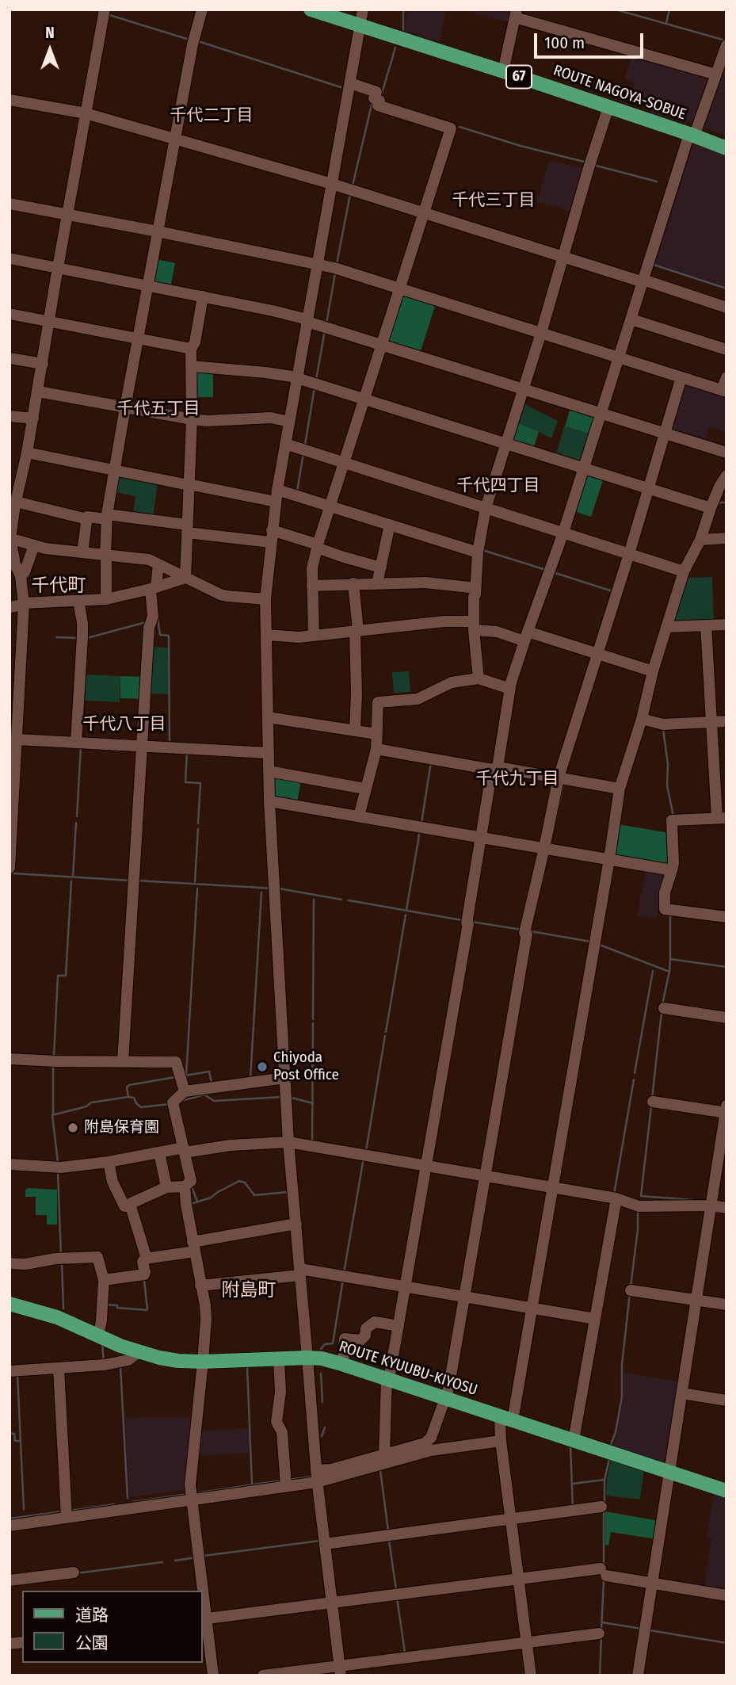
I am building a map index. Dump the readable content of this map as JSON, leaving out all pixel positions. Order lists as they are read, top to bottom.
{
  "streets": {
    "main road": ["67", "ROUTE NAGOYA-SOBUE", "ROUTE KYUUBU-KIYOSU"]
  },
  "districts": [
    "千代二丁目",
    "千代三丁目",
    "千代五丁目",
    "千代四丁目",
    "千代町",
    "千代八丁目",
    "千代九丁目",
    "附島町"
  ],
  "places": ["Chiyoda Post Office", "附島保育園"],
  "legend": ["道路", "公園"],
  "scale_bar": "100 m",
  "north": "top"
}
